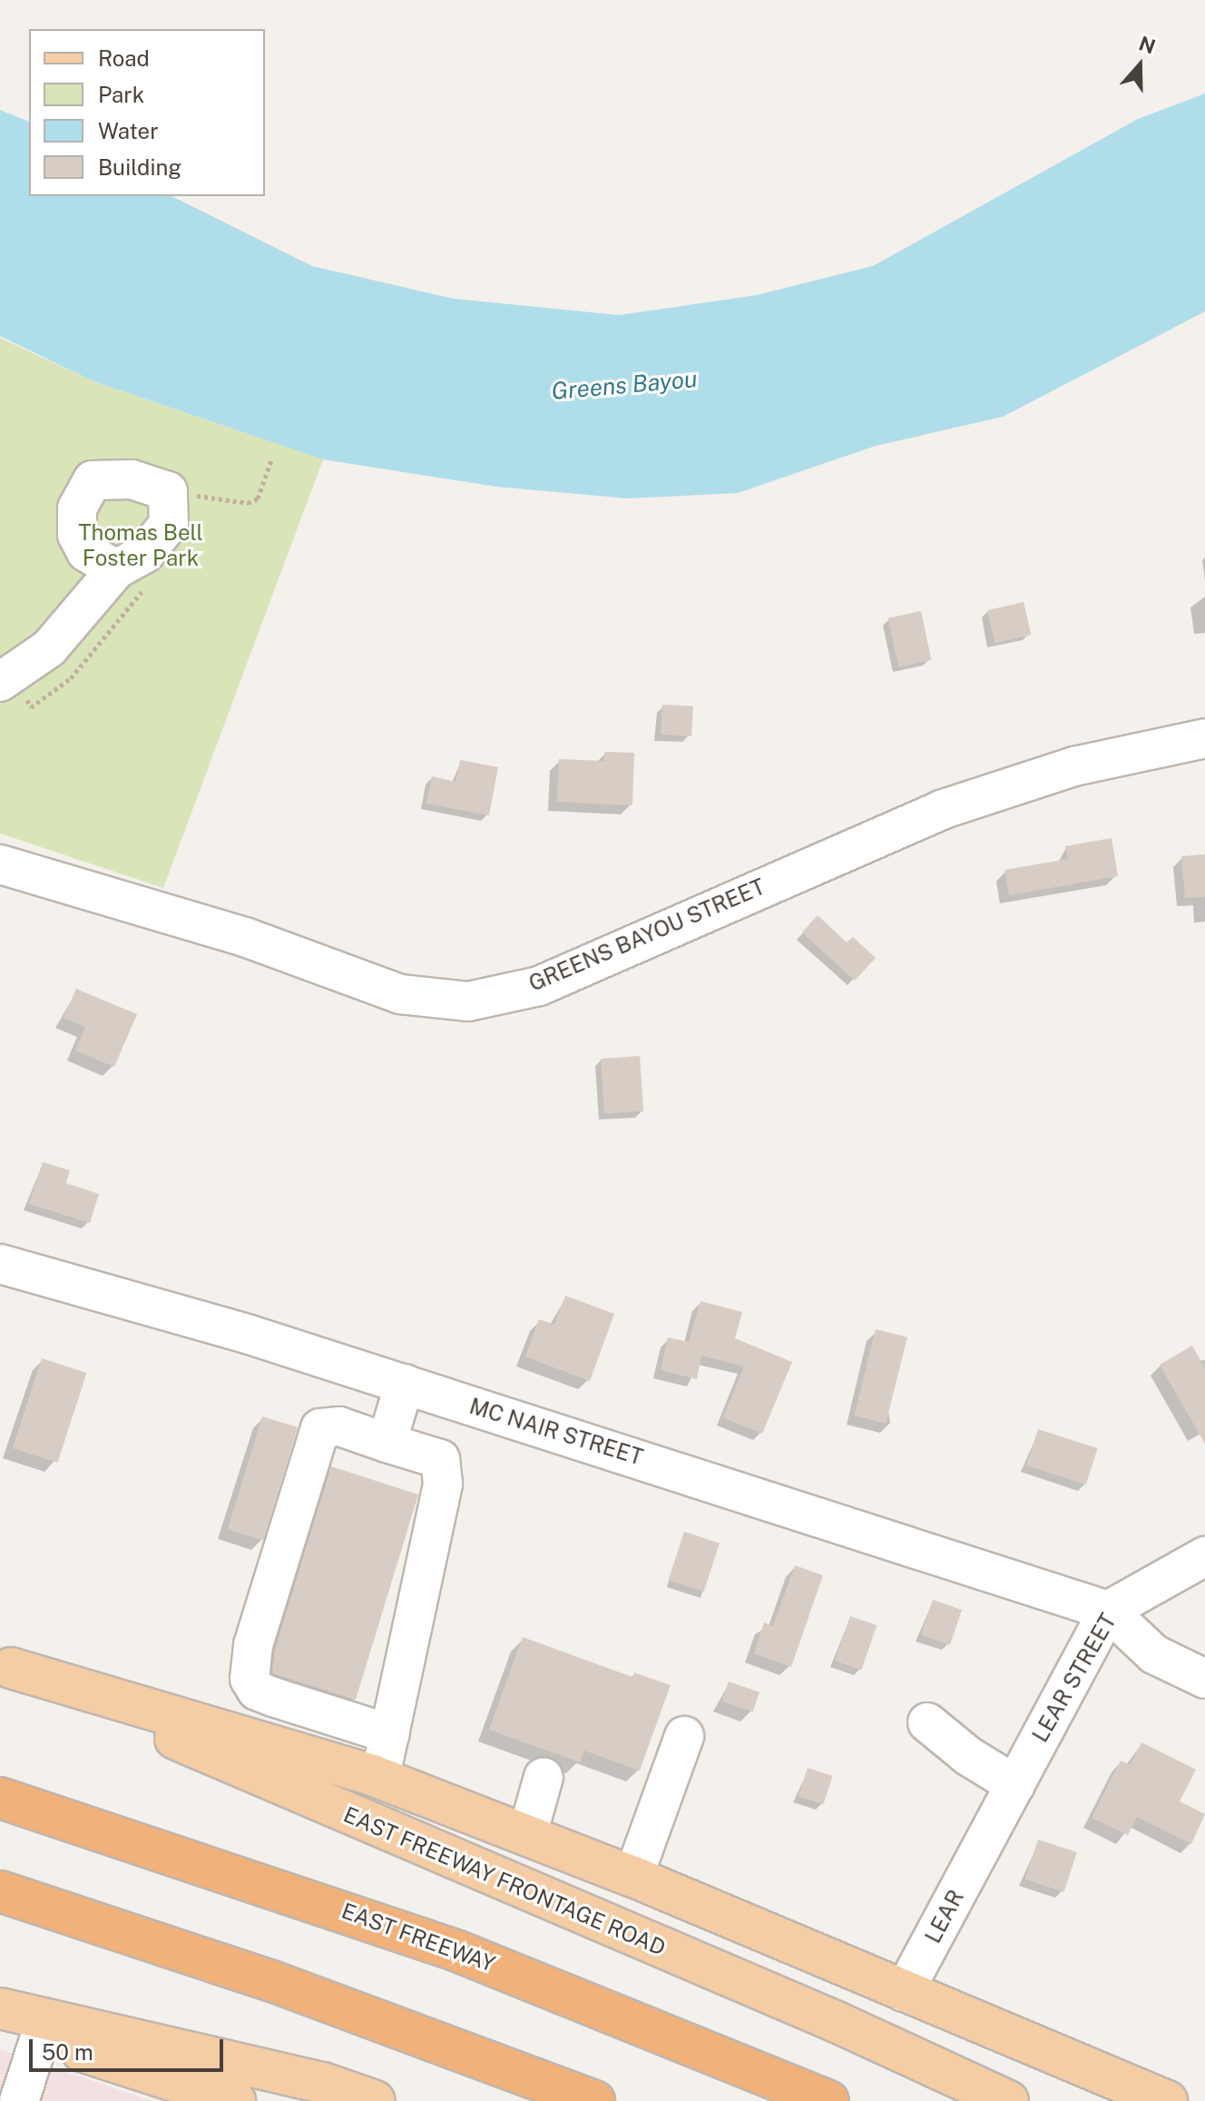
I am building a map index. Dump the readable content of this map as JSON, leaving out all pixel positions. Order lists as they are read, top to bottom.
{
  "streets": {
    "highway": ["EAST FREEWAY"],
    "main road": ["EAST FREEWAY FRONTAGE ROAD"],
    "street": [
      "GREENS BAYOU STREET",
      "MC NAIR STREET",
      "LEAR STREET",
      "LEAR"
    ]
  },
  "crossings": [
    ["MC NAIR STREET", "LEAR STREET"],
    ["LEAR STREET", "LEAR"]
  ],
  "water": ["Greens Bayou"],
  "parks": ["Thomas Bell Foster Park"],
  "legend": [
    "Road",
    "Park",
    "Water",
    "Building"
  ],
  "scale_bar": "50 m",
  "north": "top"
}
